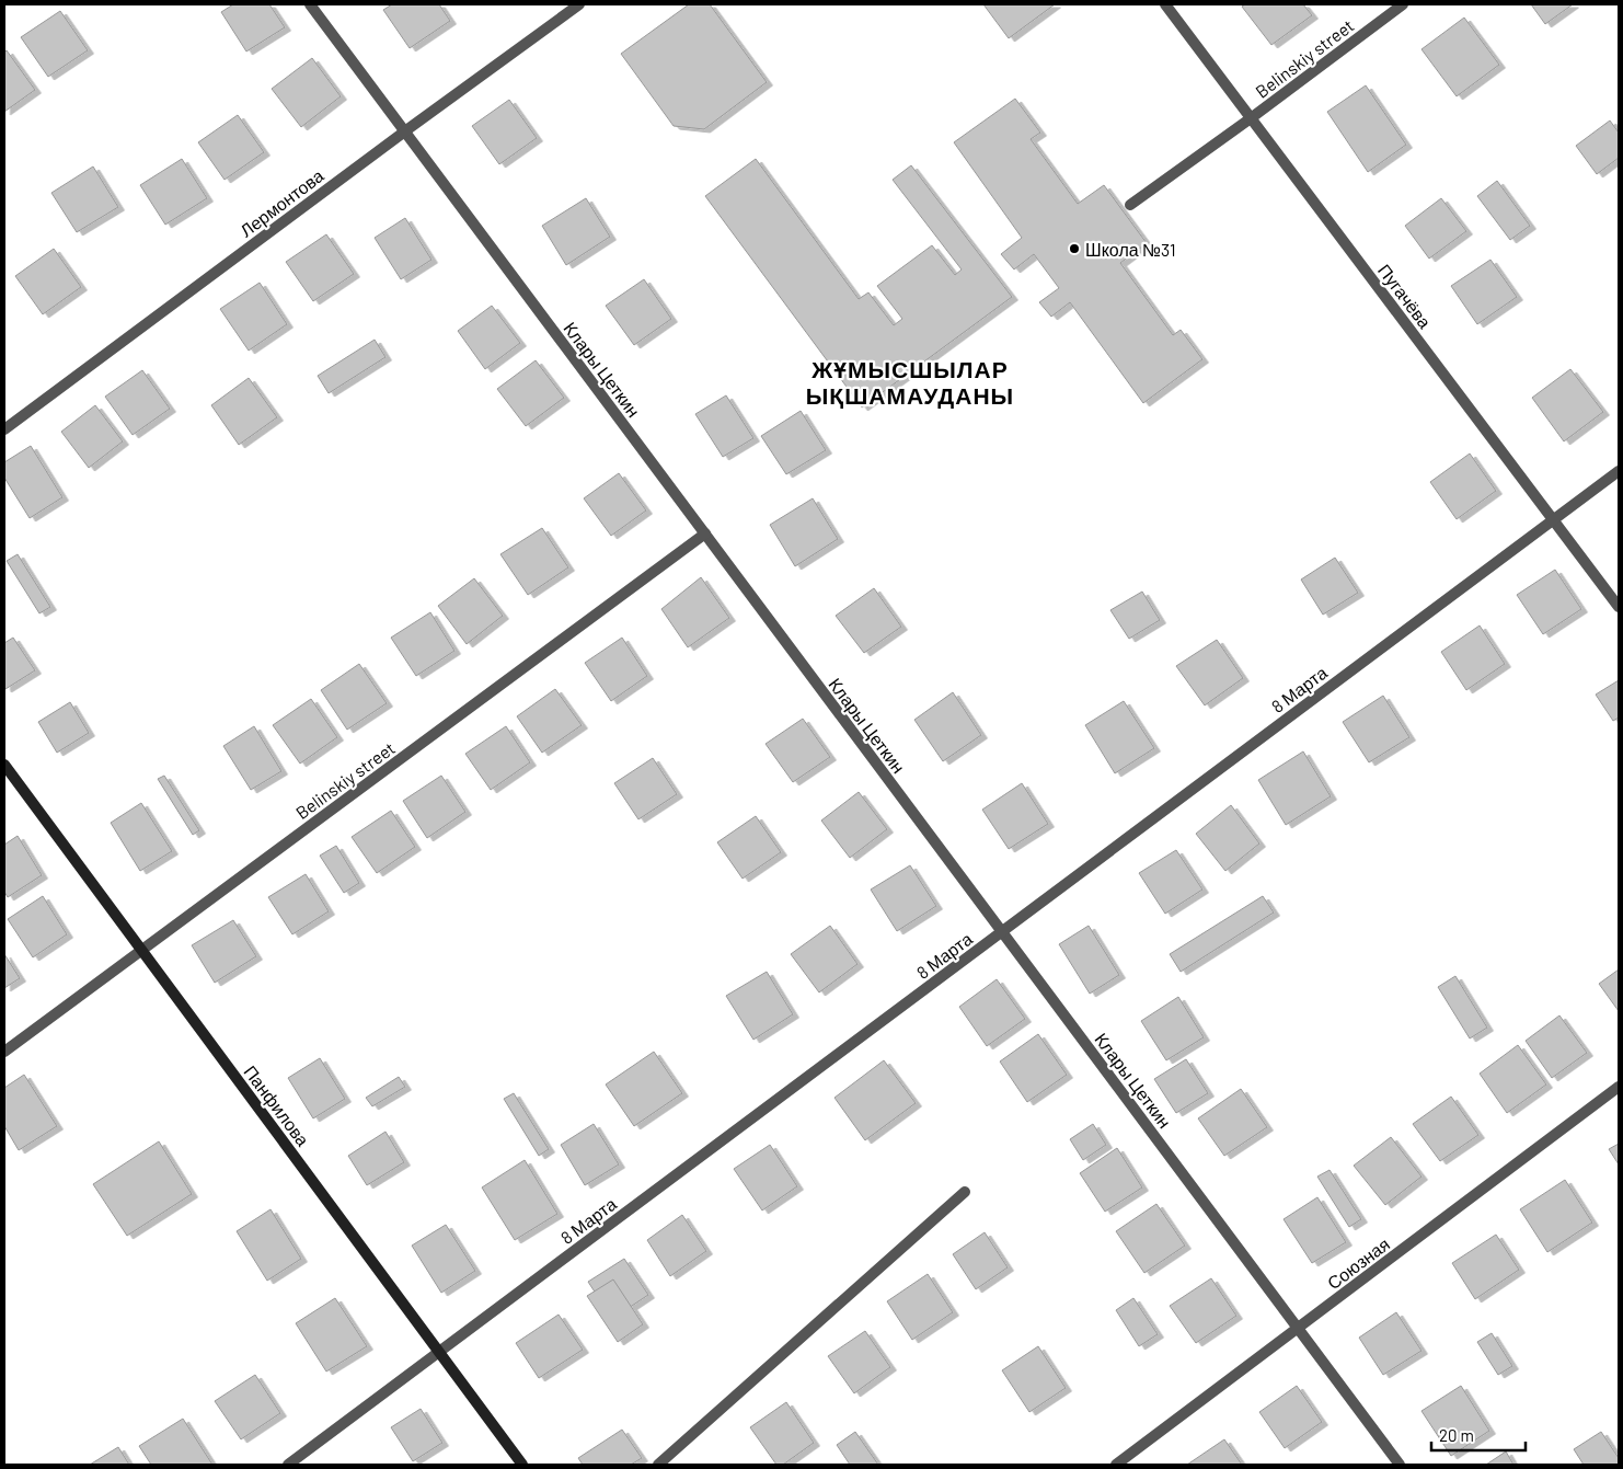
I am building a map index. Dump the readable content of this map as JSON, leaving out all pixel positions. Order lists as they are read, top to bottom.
{
  "streets": {
    "street": [
      "Belinskiy street",
      "Лермонтова",
      "Пугачёва",
      "Клары Цеткин",
      "8 Марта",
      "Панфилова",
      "Союзная"
    ]
  },
  "crossings": [
    ["Belinskiy street", "Пугачёва"],
    ["Belinskiy street", "Клары Цеткин"],
    ["Belinskiy street", "Панфилова"],
    ["Лермонтова", "Клары Цеткин"],
    ["Пугачёва", "8 Марта"],
    ["Клары Цеткин", "8 Марта"],
    ["Клары Цеткин", "Союзная"],
    ["8 Марта", "Панфилова"]
  ],
  "districts": ["ЖҰМЫСШЫЛАР ЫҚШАМАУДАНЫ"],
  "places": ["Школа №31"],
  "scale_bar": "20 m"
}
